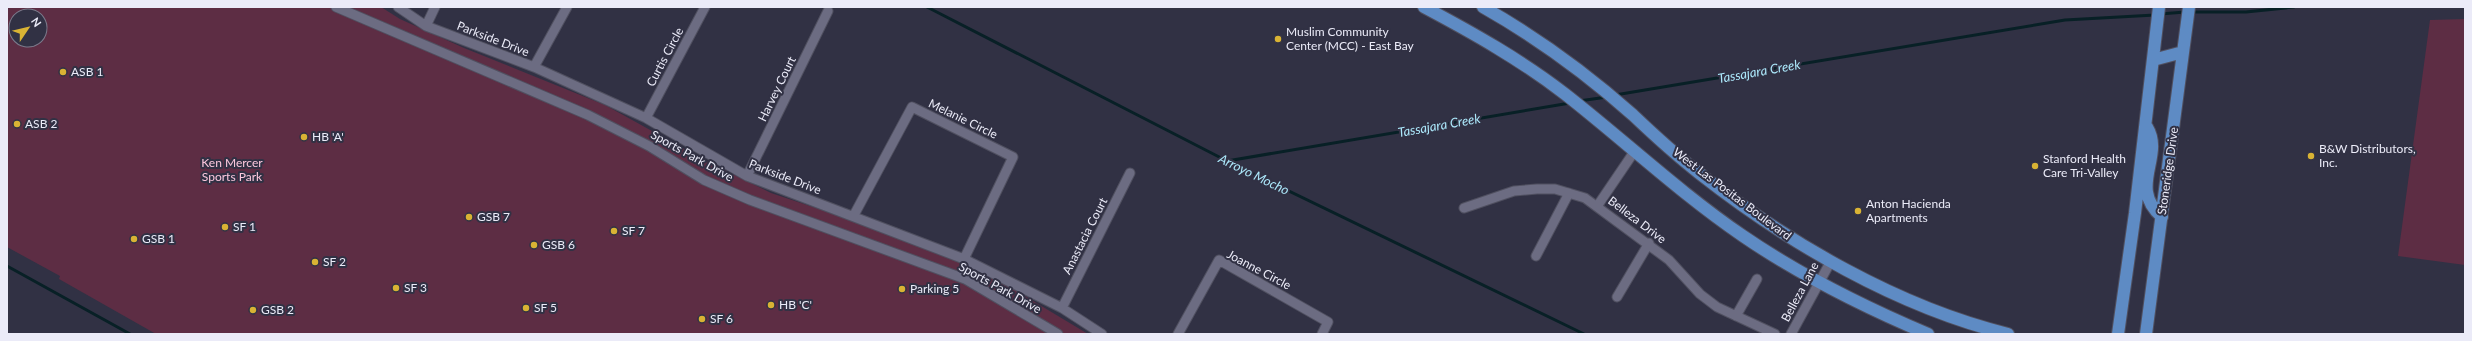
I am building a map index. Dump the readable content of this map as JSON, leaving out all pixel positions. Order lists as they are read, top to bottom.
{
  "streets": {
    "main road": ["Stoneridge Drive", "West Las Positas Boulevard"],
    "street": [
      "Parkside Drive",
      "Curtis Circle",
      "Harvey Court",
      "Melanie Circle",
      "Sports Park Drive",
      "Belleza Drive",
      "Anastacia Court",
      "Joanne Circle",
      "Belleza Lane"
    ]
  },
  "crossings": [
    ["Parkside Drive", "Curtis Circle"],
    ["Parkside Drive", "Harvey Court"],
    ["Parkside Drive", "Melanie Circle"],
    ["Parkside Drive", "Anastacia Court"],
    ["West Las Positas Boulevard", "Belleza Lane"]
  ],
  "water": ["Tassajara Creek", "Arroyo Mocho"],
  "parks": ["Ken Mercer Sports Park"],
  "places": [
    "Muslim Community Center (MCC) - East Bay",
    "ASB 1",
    "ASB 2",
    "HB 'A'",
    "B&W Distributors, Inc.",
    "Stanford Health Care Tri-Valley",
    "Anton Hacienda Apartments",
    "GSB 7",
    "SF 1",
    "SF 7",
    "GSB 1",
    "GSB 6",
    "SF 2",
    "SF 3",
    "Parking 5",
    "HB 'C'",
    "SF 5",
    "GSB 2",
    "SF 6"
  ],
  "north": "top right"
}
